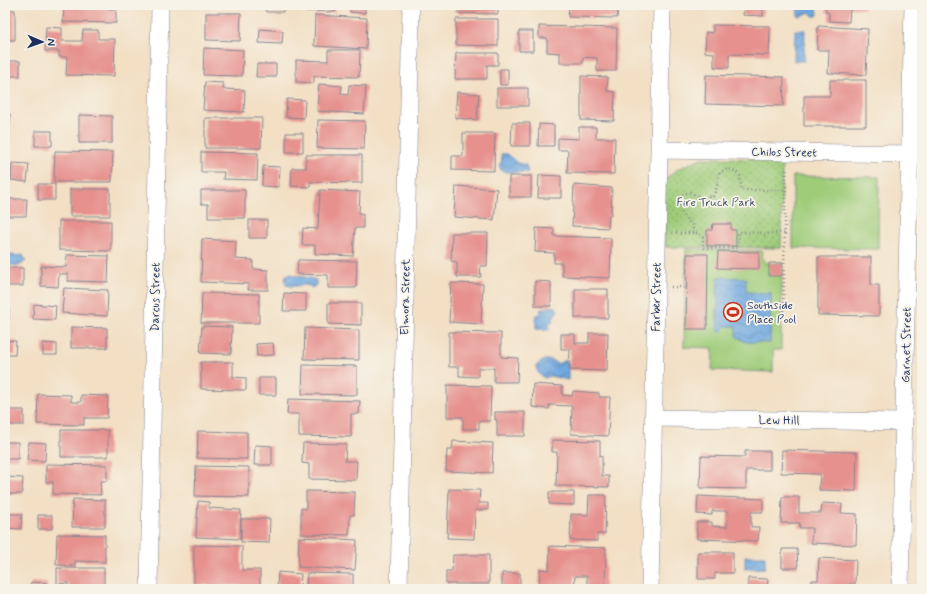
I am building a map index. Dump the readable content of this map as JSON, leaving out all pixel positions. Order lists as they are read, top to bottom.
{
  "streets": {
    "street": [
      "Chilos Street",
      "Darcus Street",
      "Elmora Street",
      "Farber Street",
      "Garnet Street",
      "Lew Hill"
    ]
  },
  "crossings": [
    ["Chilos Street", "Farber Street"],
    ["Chilos Street", "Garnet Street"],
    ["Farber Street", "Lew Hill"],
    ["Garnet Street", "Lew Hill"]
  ],
  "parks": ["Fire Truck Park"],
  "places": {
    "sports": ["Southside Place Pool"]
  },
  "north": "right"
}
